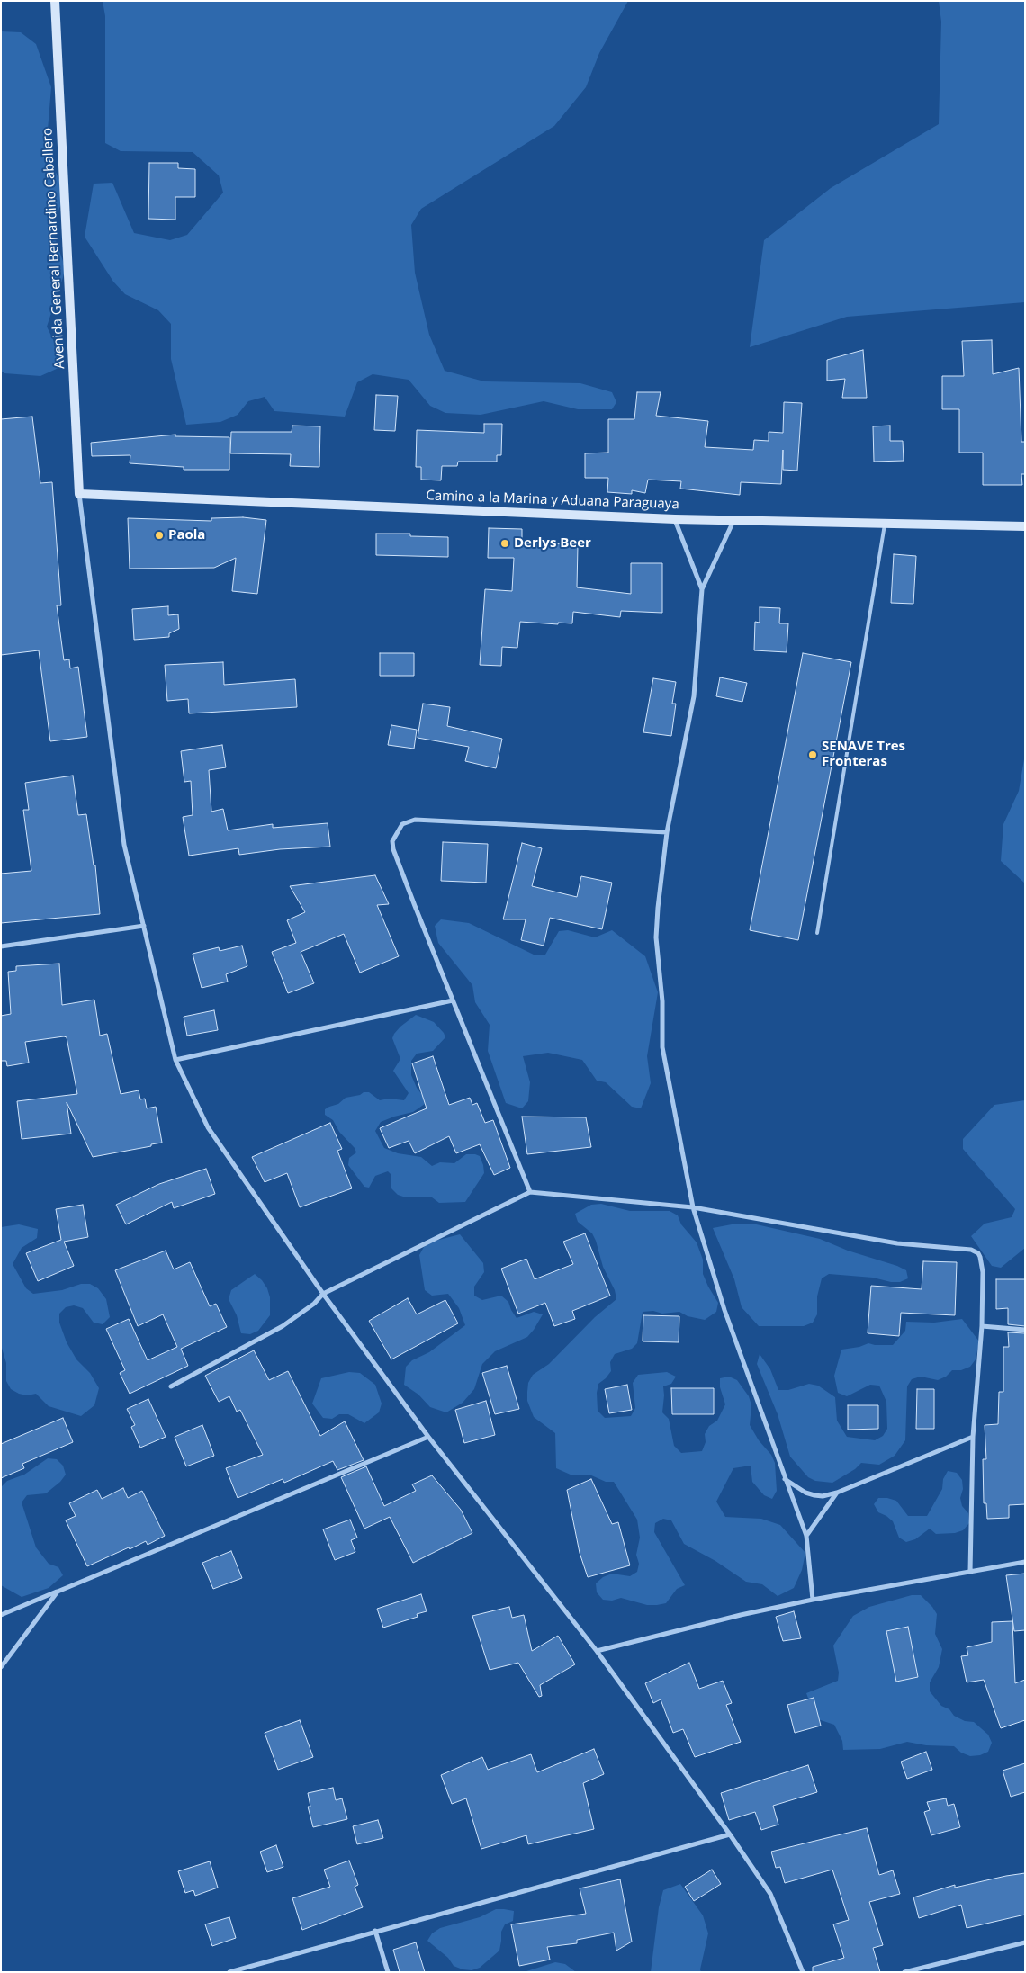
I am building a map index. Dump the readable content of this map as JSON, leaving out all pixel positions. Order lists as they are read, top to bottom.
{
  "streets": {
    "street": ["Avenida General Bernardino Caballero", "Camino a la Marina y Aduana Paraguaya"]
  },
  "crossings": [
    ["Avenida General Bernardino Caballero", "Camino a la Marina y Aduana Paraguaya"]
  ],
  "places": ["Paola", "Derlys Beer", "SENAVE Tres Fronteras"]
}
